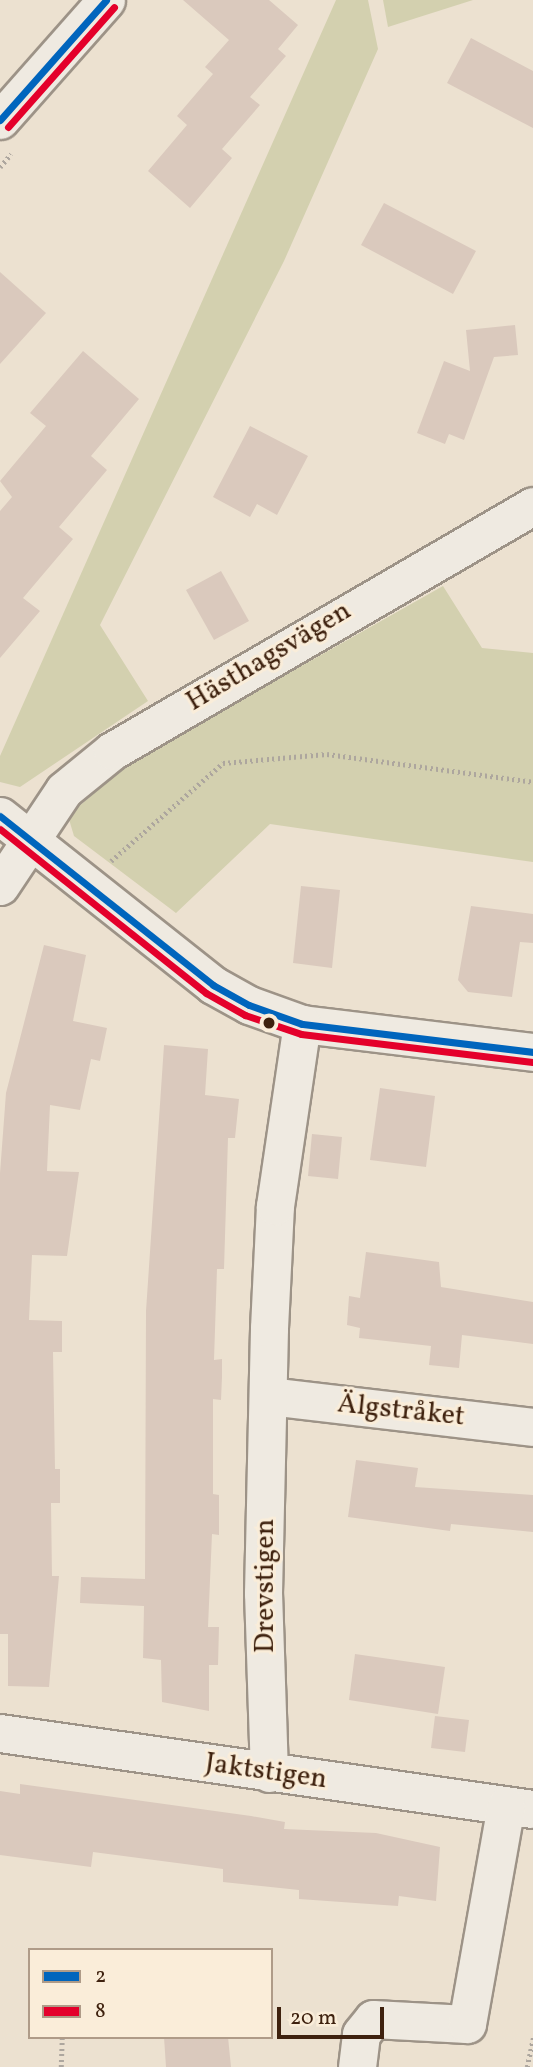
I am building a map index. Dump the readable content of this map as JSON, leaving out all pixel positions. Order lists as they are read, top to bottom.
{
  "streets": {
    "street": [
      "Hästhagsvägen",
      "Älgstråket",
      "Drevstigen",
      "Jaktstigen"
    ]
  },
  "crossings": [
    ["Älgstråket", "Drevstigen"],
    ["Drevstigen", "Jaktstigen"]
  ],
  "lines": ["transit line 2", "transit line 8"],
  "legend": ["2", "8"],
  "scale_bar": "20 m"
}
